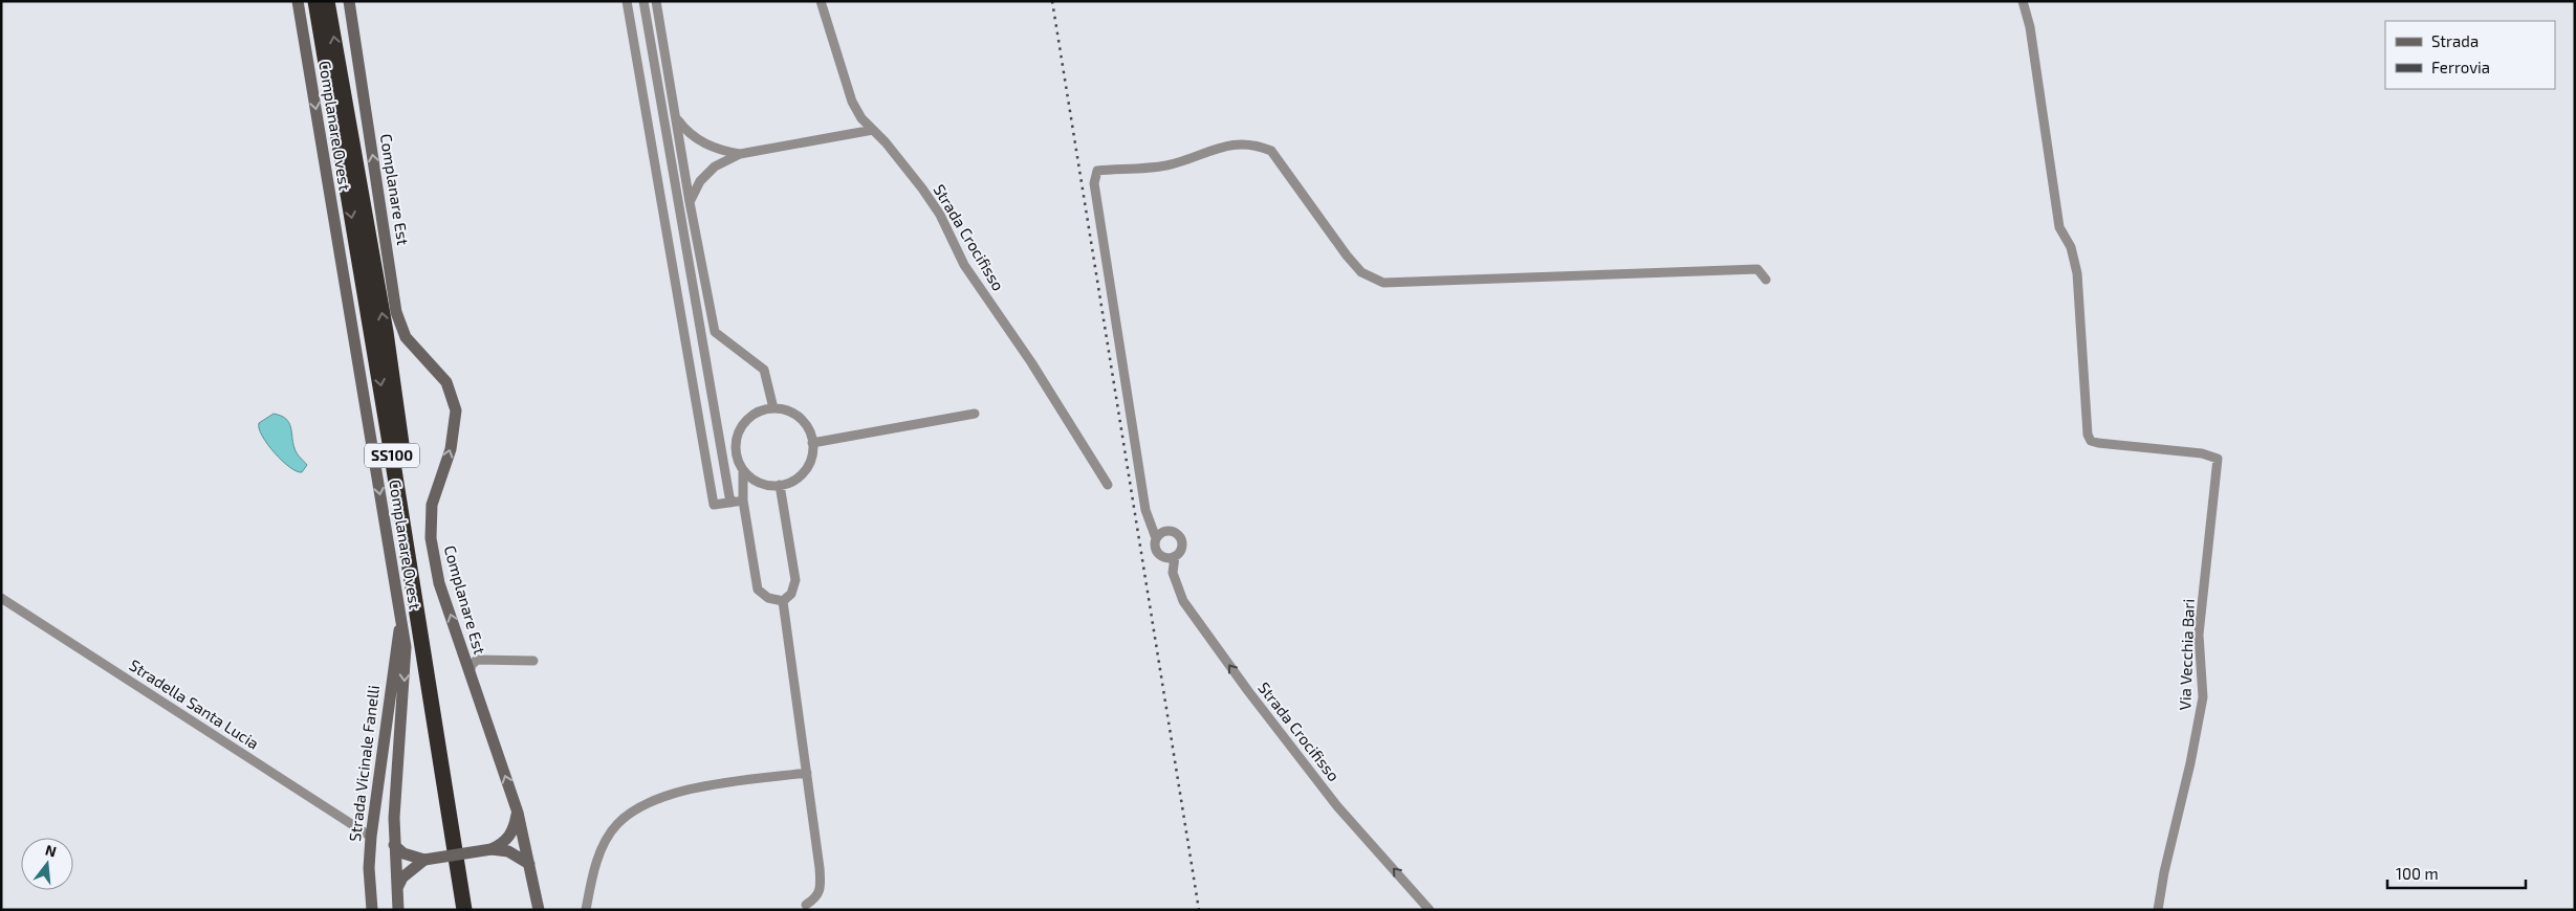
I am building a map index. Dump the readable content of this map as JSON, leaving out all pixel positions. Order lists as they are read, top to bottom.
{
  "streets": {
    "highway": ["SS100"],
    "main road": ["Complanare Ovest", "Complanare Est", "Strada Vicinale Fanelli"],
    "street": ["Strada Crocifisso", "Via Vecchia Bari", "Stradella Santa Lucia"]
  },
  "crossings": [
    ["Complanare Ovest", "Strada Vicinale Fanelli"],
    ["Stradella Santa Lucia", "Strada Vicinale Fanelli"]
  ],
  "one_way": ["Complanare Ovest", "Complanare Est", "Strada Crocifisso"],
  "legend": ["Strada", "Ferrovia"],
  "scale_bar": "100 m",
  "north": "top"
}
